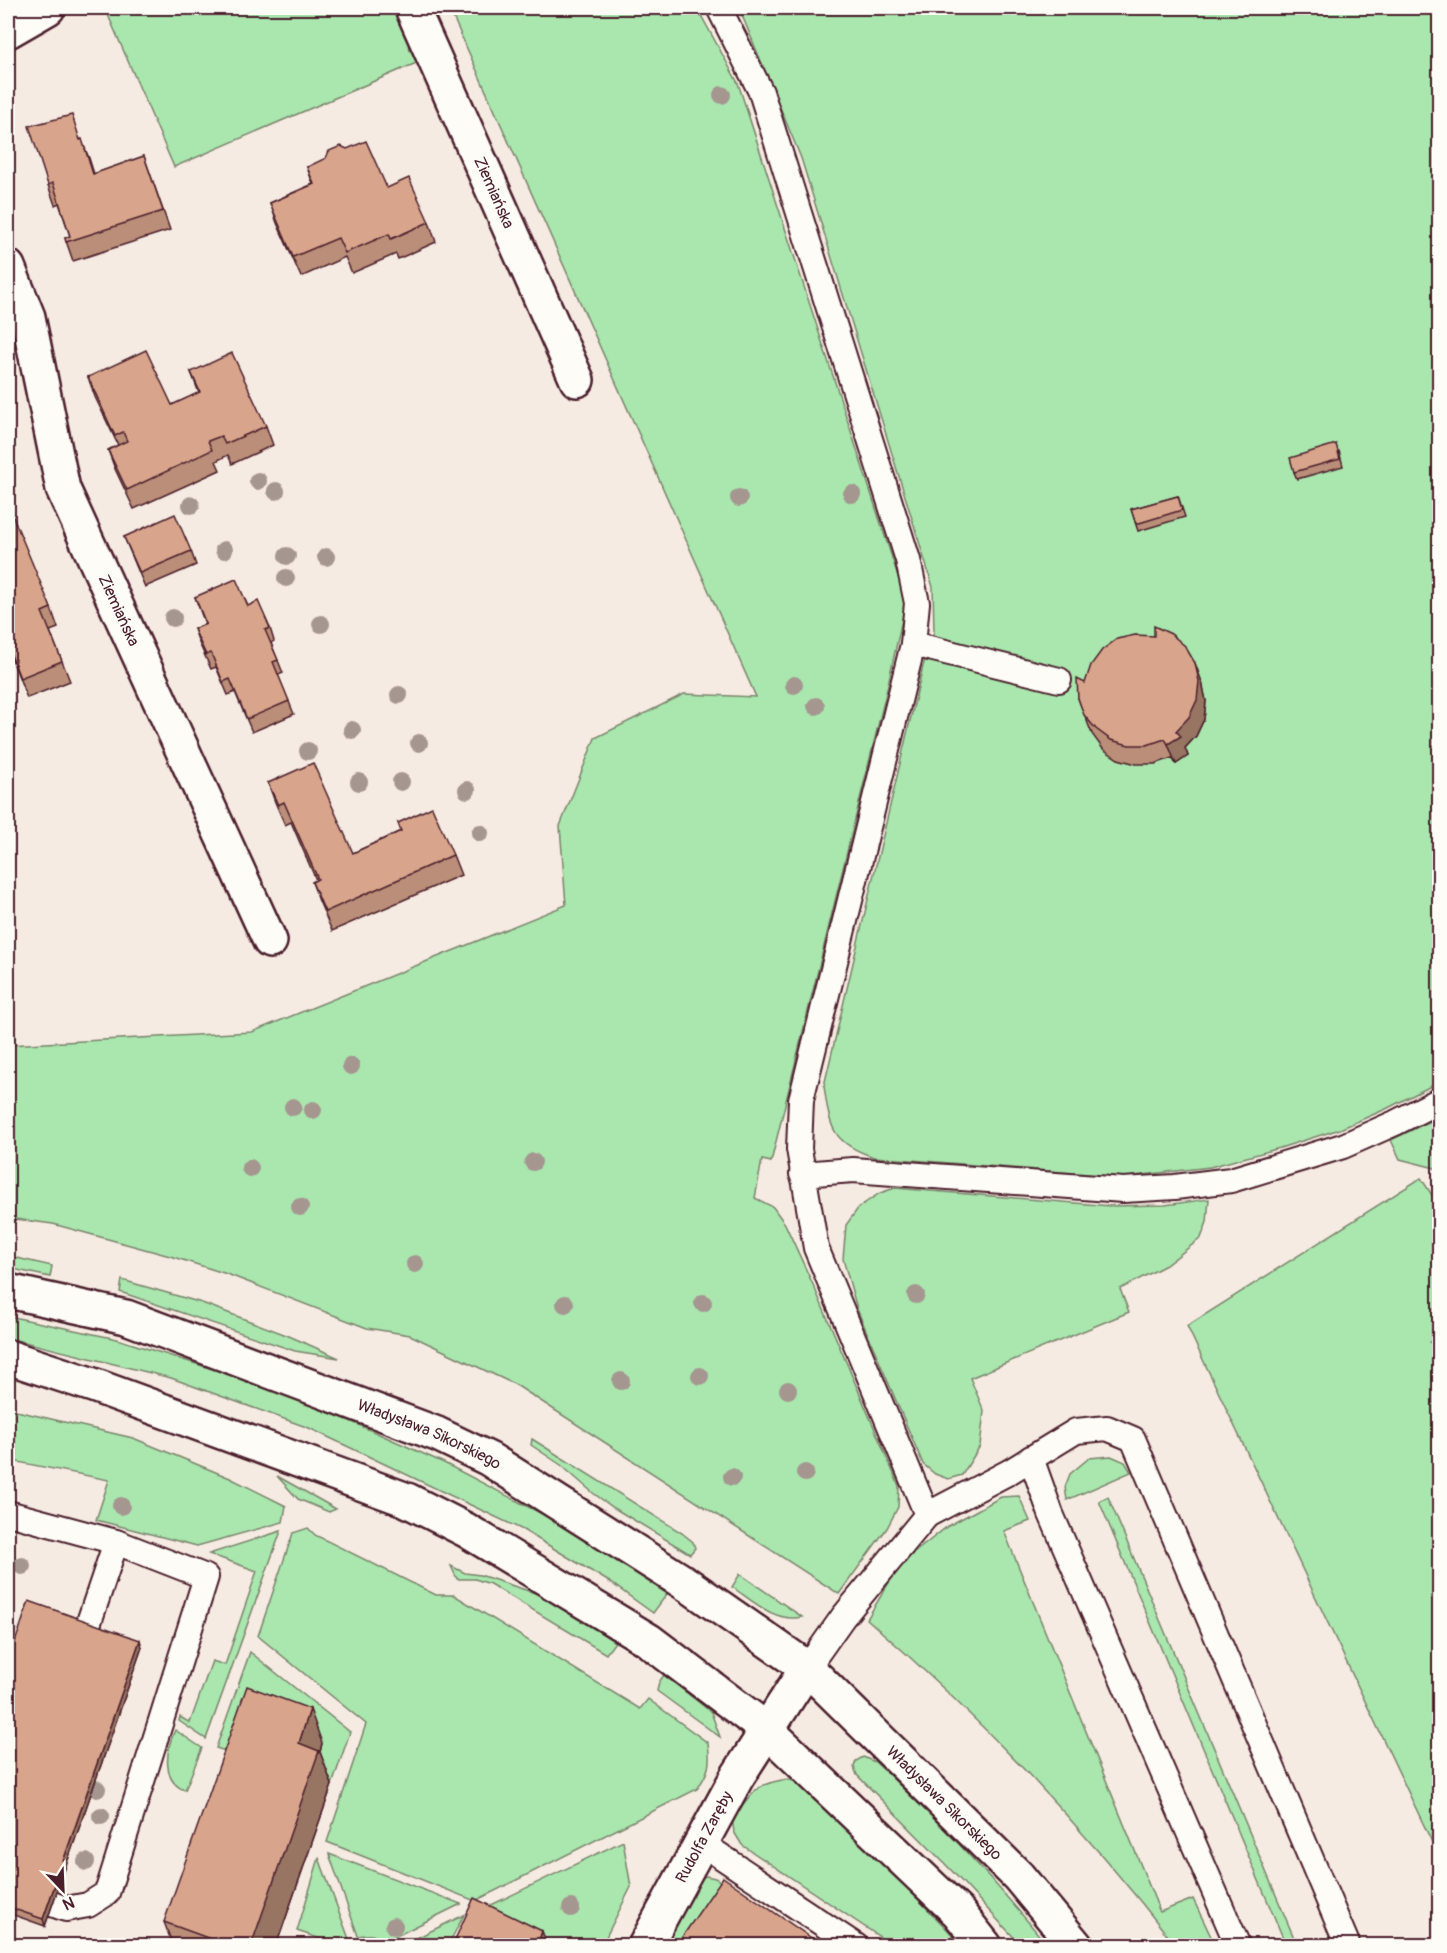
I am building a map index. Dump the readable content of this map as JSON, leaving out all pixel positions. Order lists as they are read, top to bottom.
{
  "streets": {
    "street": ["Ziemiańska", "Władysława Sikorskiego", "Rudolfa Zaręby"]
  },
  "north": "bottom right"
}
